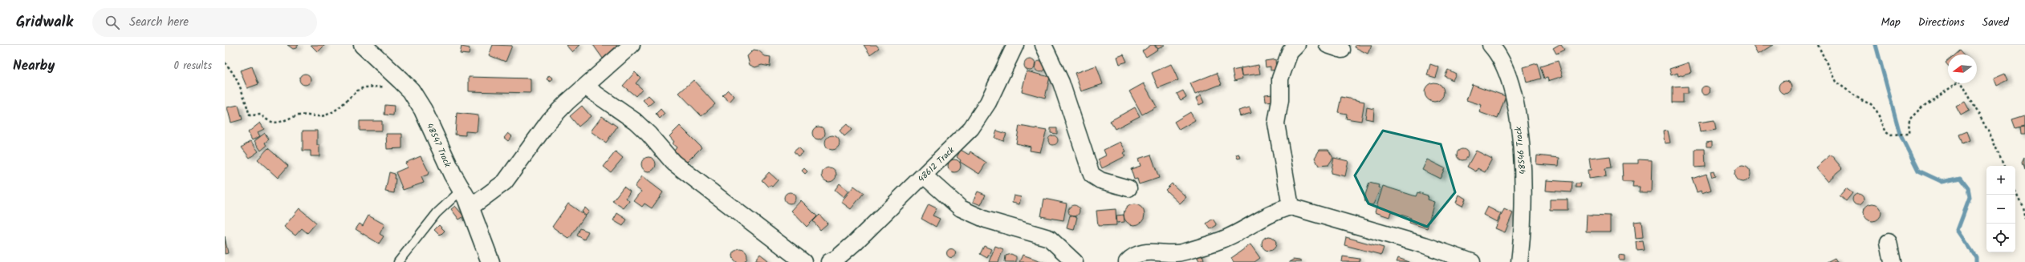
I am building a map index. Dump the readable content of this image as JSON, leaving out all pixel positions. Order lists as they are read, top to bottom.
{
  "streets": {
    "street": ["48547 Track", "48546 Track", "48612 Track"]
  },
  "north": "left",
  "page": {
    "header": "Gridwalk",
    "search": "Search here",
    "nav": ["Map", "Directions", "Saved"],
    "heading": ["Nearby", "0 results"],
    "map_buttons": ["+", "−"]
  }
}
